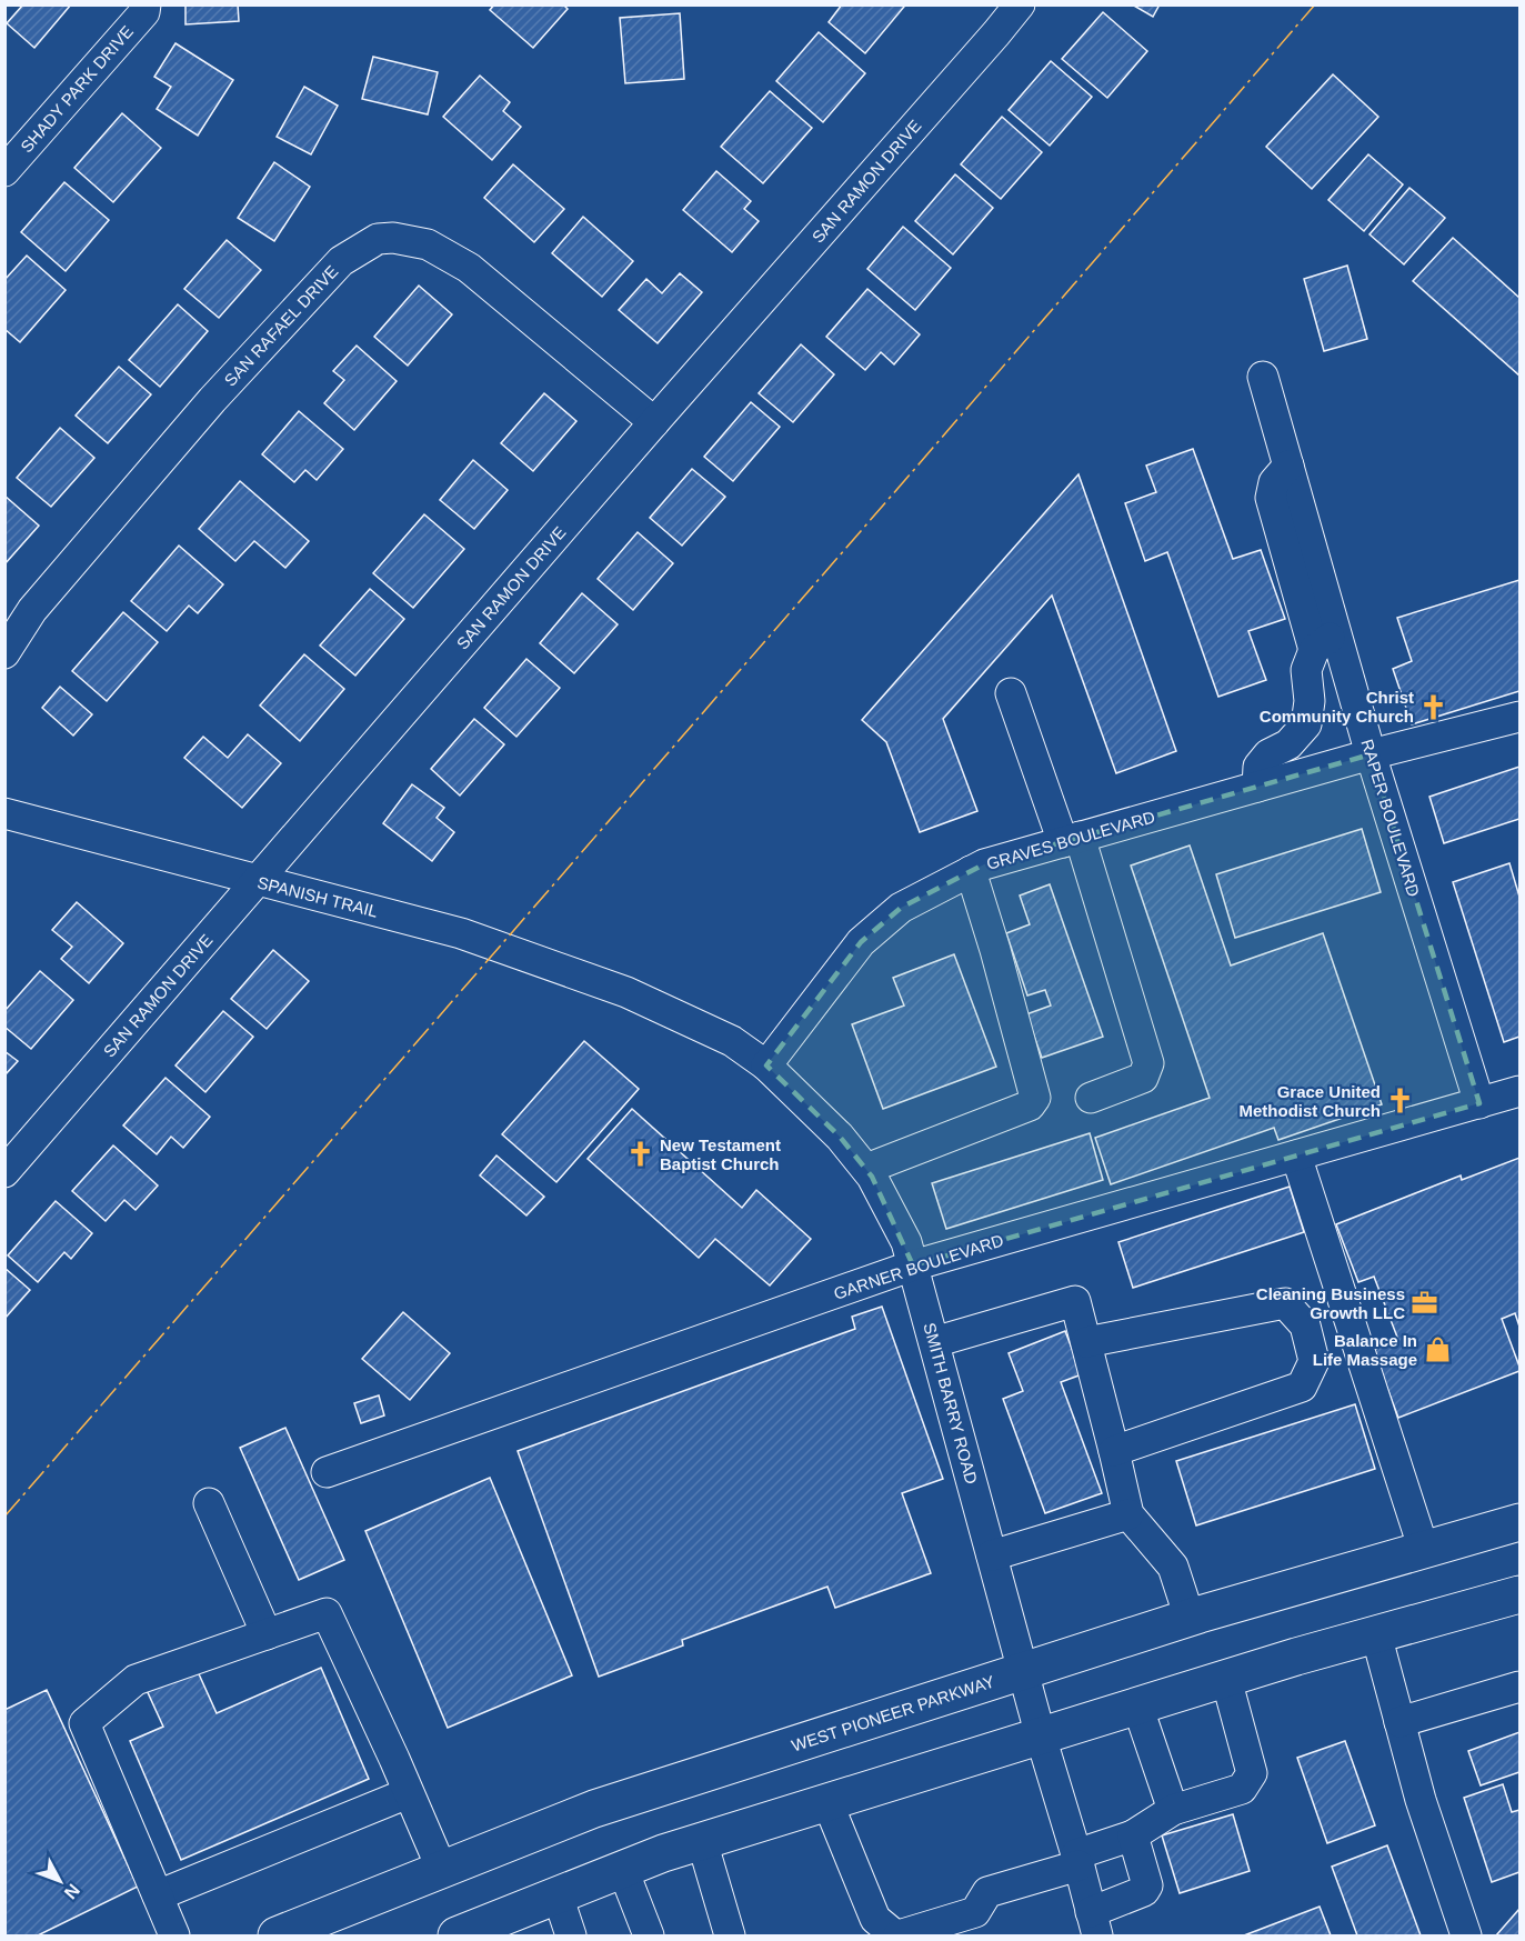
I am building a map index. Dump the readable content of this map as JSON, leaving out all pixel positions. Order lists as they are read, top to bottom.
{
  "streets": {
    "main road": ["WEST PIONEER PARKWAY"],
    "street": [
      "SHADY PARK DRIVE",
      "SAN RAMON DRIVE",
      "SAN RAFAEL DRIVE",
      "RAPER BOULEVARD",
      "GRAVES BOULEVARD",
      "SPANISH TRAIL",
      "GARNER BOULEVARD",
      "SMITH BARRY ROAD"
    ]
  },
  "crossings": [
    ["SAN RAMON DRIVE", "SAN RAFAEL DRIVE"],
    ["SAN RAMON DRIVE", "SPANISH TRAIL"],
    ["RAPER BOULEVARD", "GRAVES BOULEVARD"],
    ["RAPER BOULEVARD", "GARNER BOULEVARD"],
    ["GRAVES BOULEVARD", "SMITH BARRY ROAD"],
    ["SPANISH TRAIL", "SMITH BARRY ROAD"],
    ["GARNER BOULEVARD", "SMITH BARRY ROAD"],
    ["SMITH BARRY ROAD", "WEST PIONEER PARKWAY"]
  ],
  "places": {
    "church": ["Christ Community Church", "Grace United Methodist Church", "New Testament Baptist Church"],
    "office": ["Cleaning Business Growth LLC"],
    "shop": ["Balance In Life Massage"]
  },
  "north": "bottom right"
}
